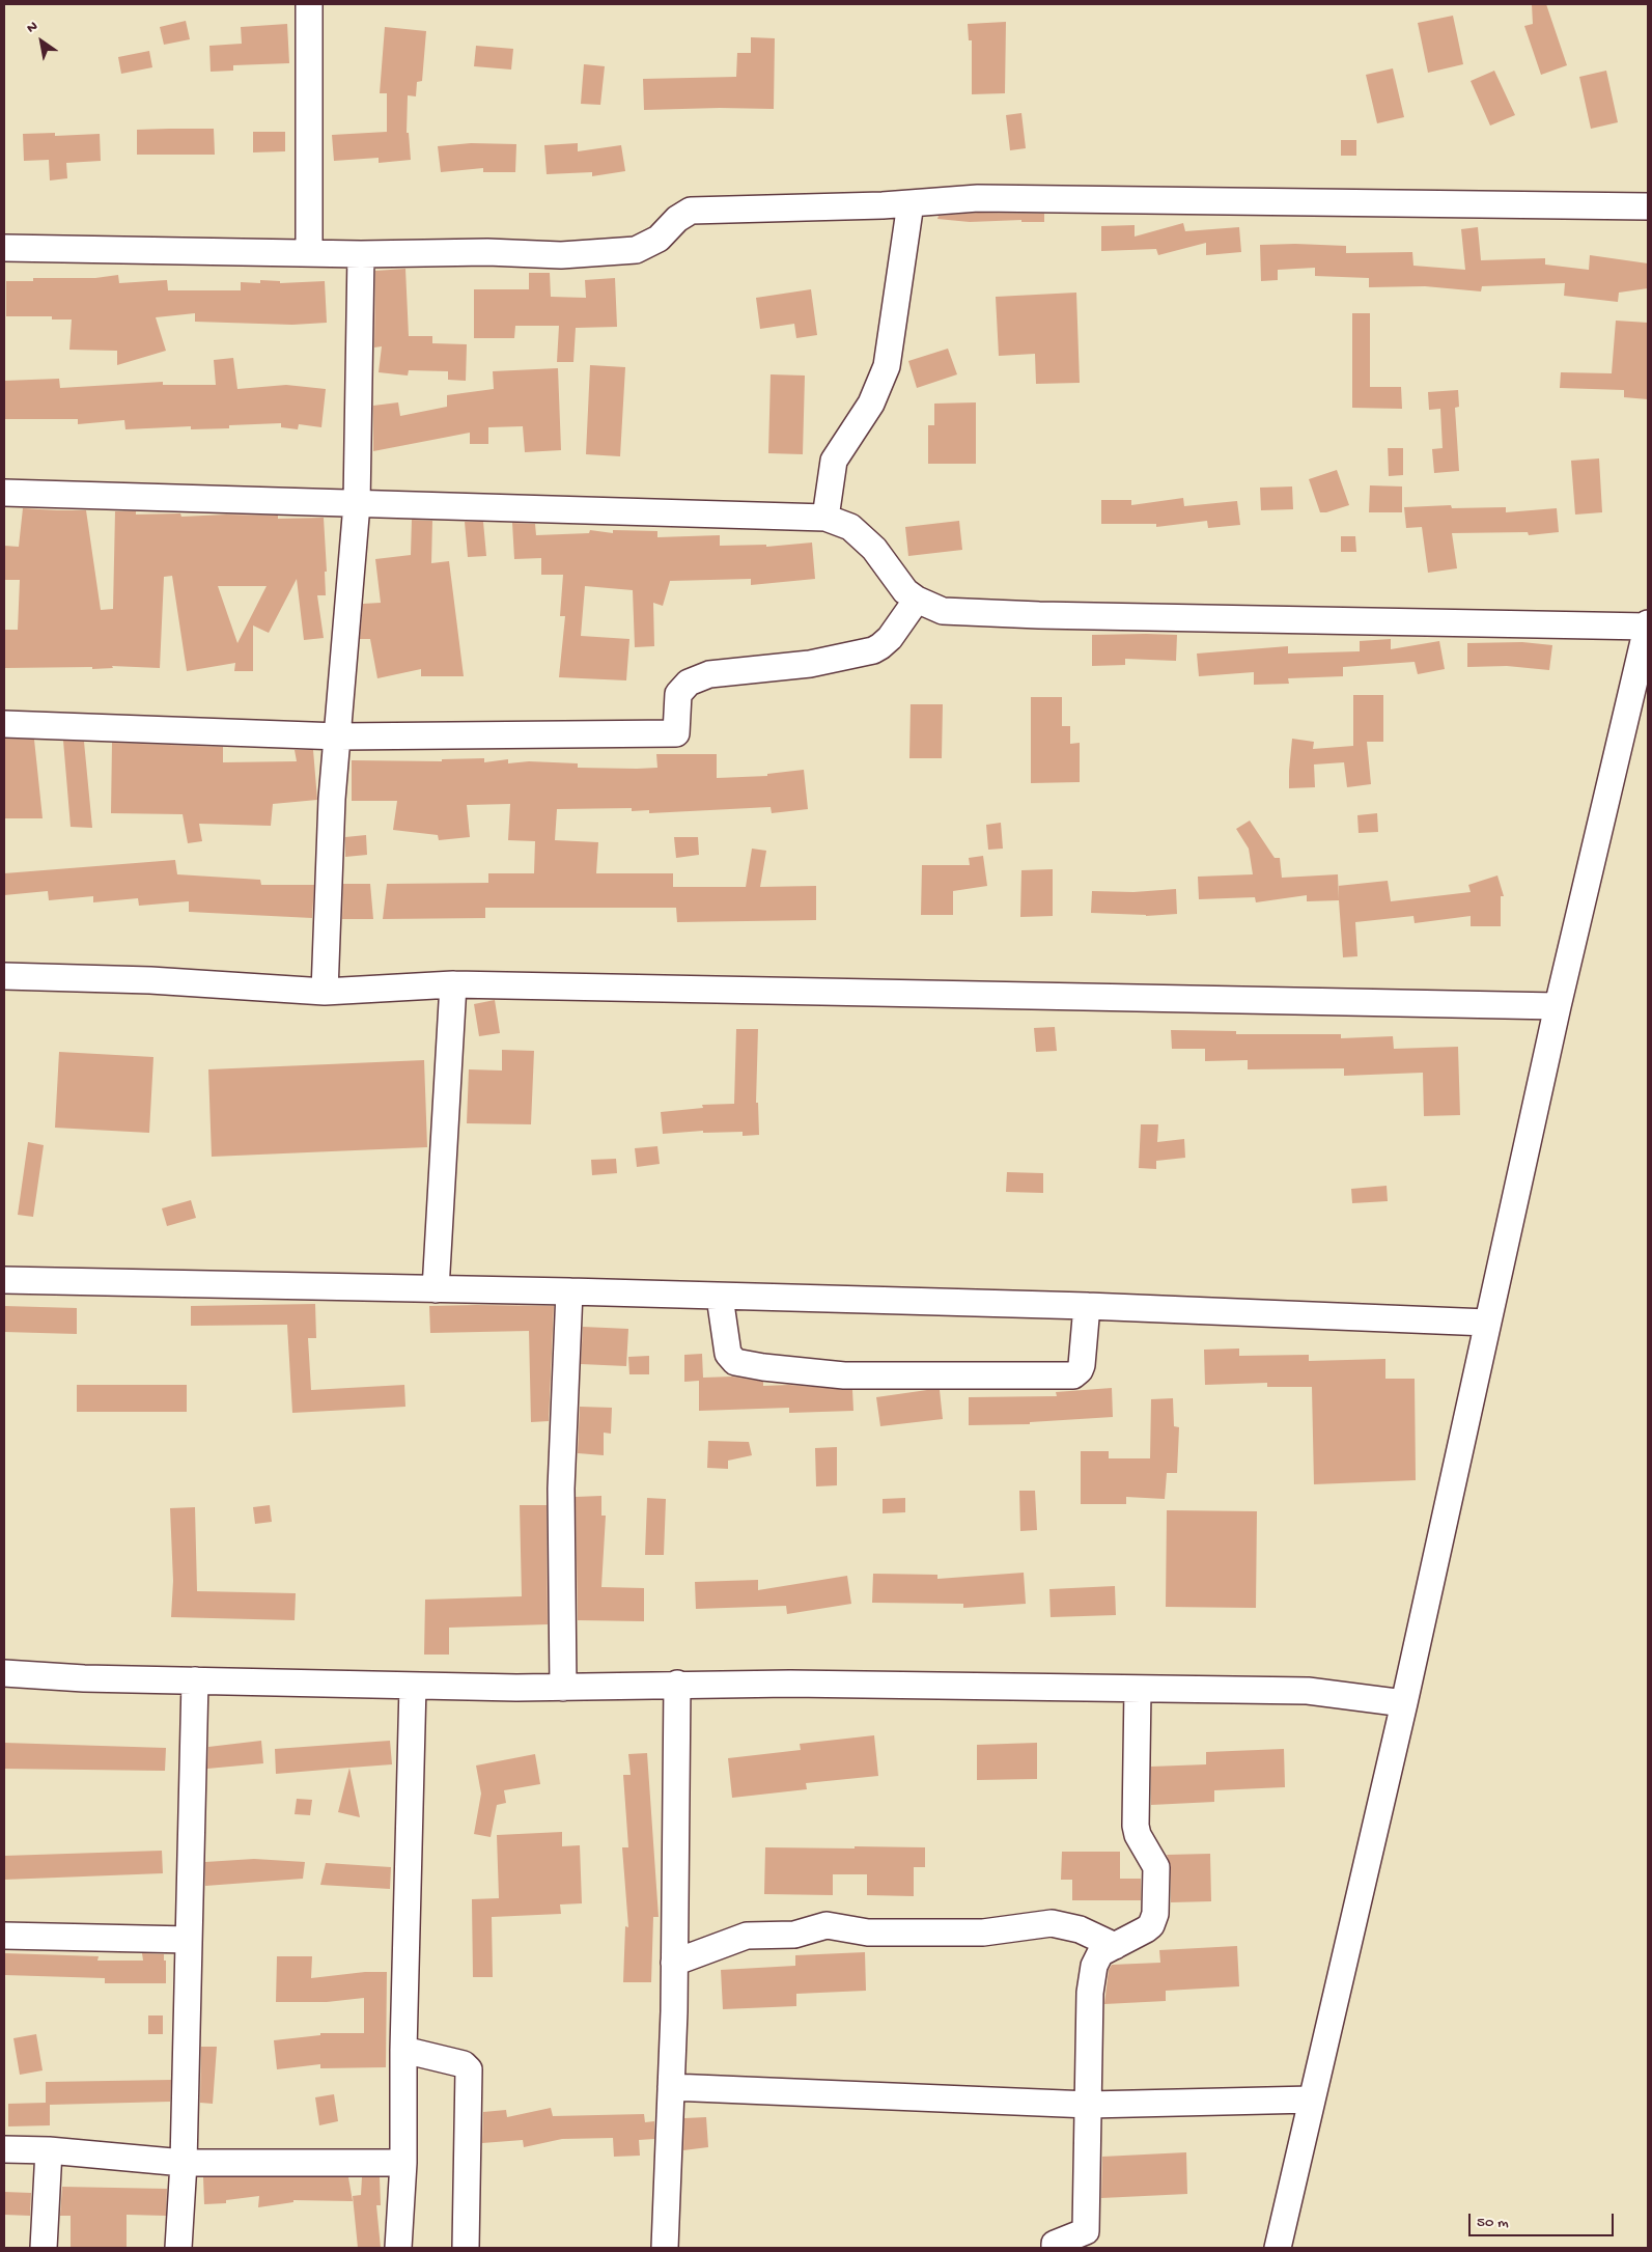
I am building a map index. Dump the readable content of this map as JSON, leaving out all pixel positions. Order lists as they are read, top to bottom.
{
  "scale_bar": "50 m",
  "north": "top left"
}
